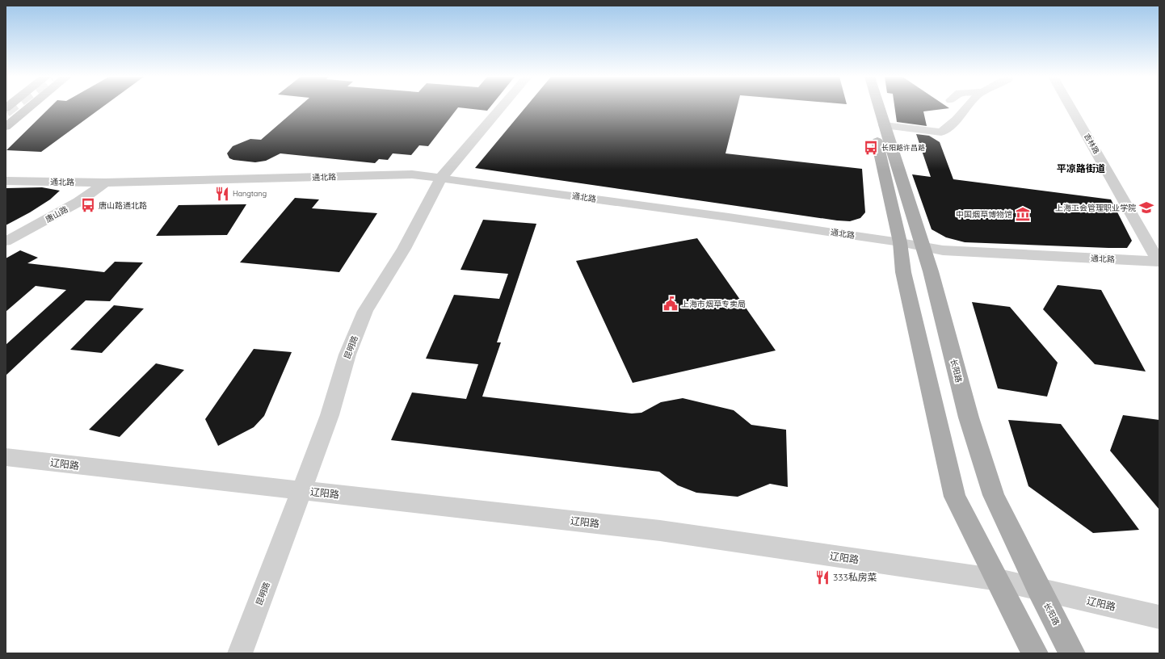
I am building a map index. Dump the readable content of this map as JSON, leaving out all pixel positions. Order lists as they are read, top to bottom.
{
  "streets": {
    "main road": ["长阳路"],
    "street": [
      "吉林路",
      "通北路",
      "唐山路",
      "昆明路",
      "辽阳路"
    ]
  },
  "crossings": [
    ["吉林路", "通北路"],
    ["通北路", "唐山路"],
    ["通北路", "昆明路"],
    ["通北路", "长阳路"],
    ["昆明路", "辽阳路"],
    ["长阳路", "辽阳路"]
  ],
  "districts": ["平凉路街道"],
  "places": {
    "bus stop": ["长阳路许昌路", "唐山路通北路"],
    "restaurant": ["Hangtang", "333私房菜"],
    "school or university": ["上海工会管理职业学院"],
    "museum": ["中国烟草博物馆"],
    "public building": ["上海市烟草专卖局"]
  }
}
